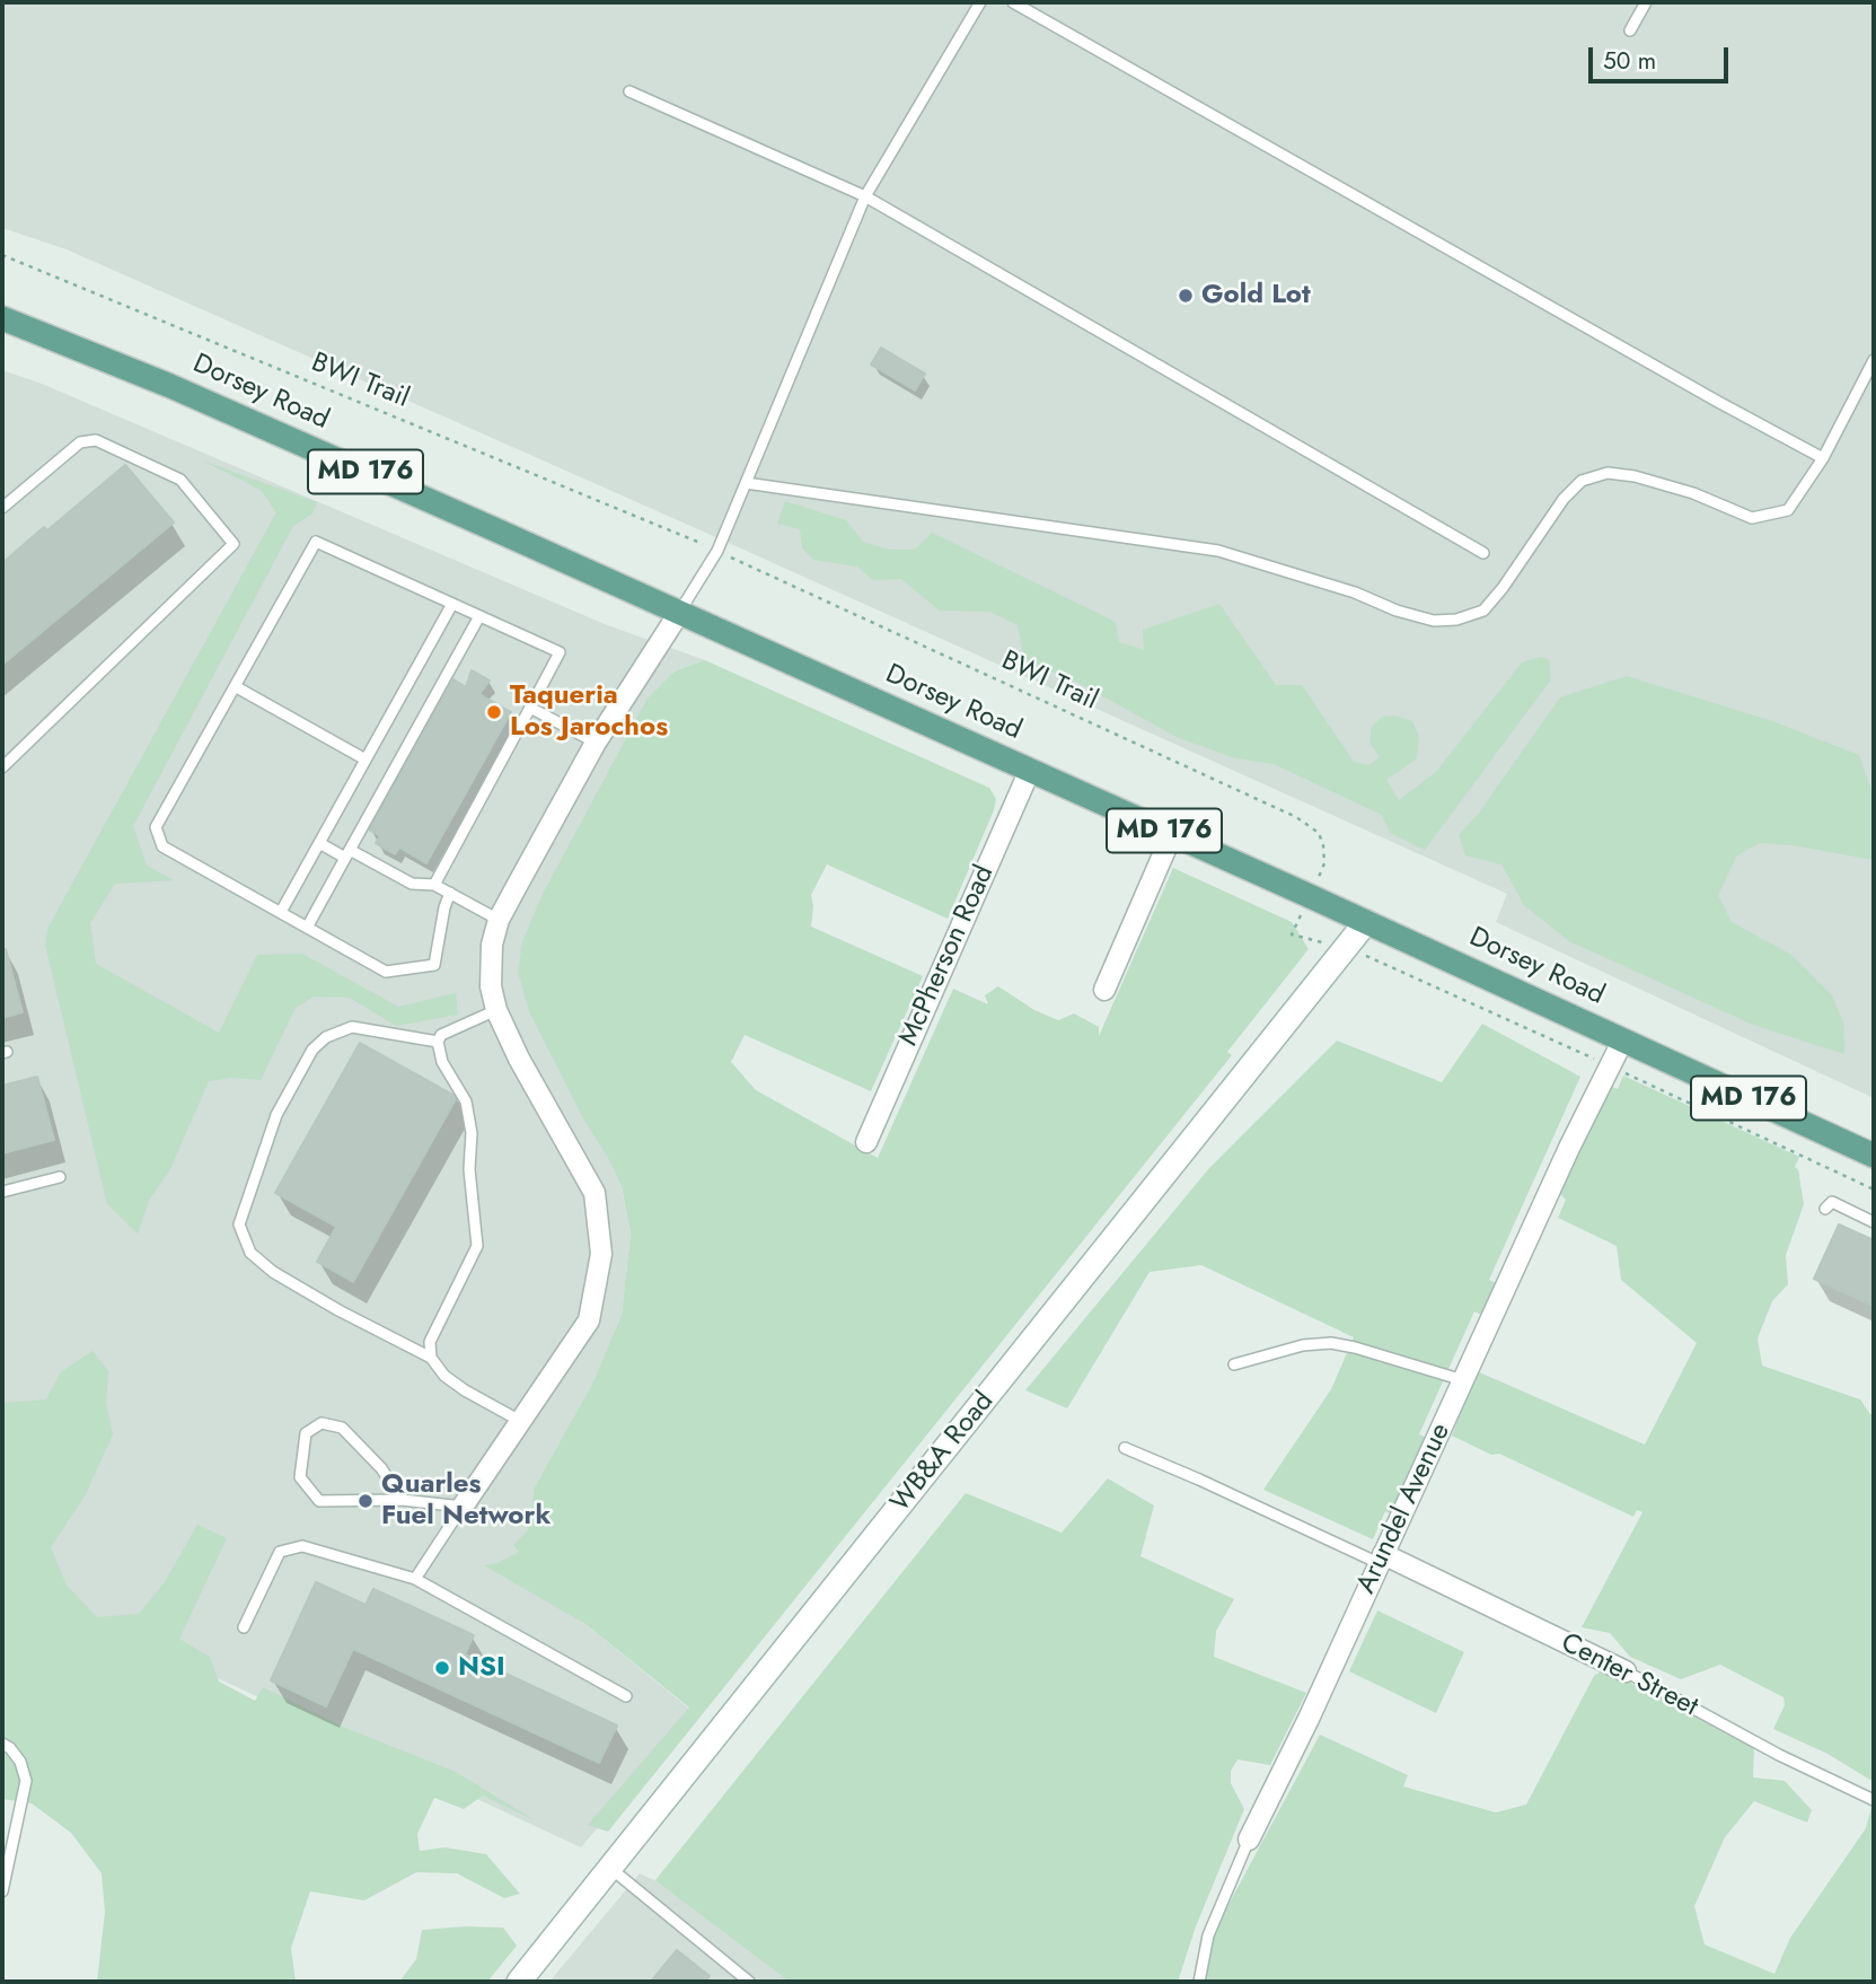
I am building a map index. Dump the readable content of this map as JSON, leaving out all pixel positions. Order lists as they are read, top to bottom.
{
  "streets": {
    "main road": ["Dorsey Road", "MD 176"],
    "street": [
      "McPherson Road",
      "WB&A Road",
      "Arundel Avenue",
      "Center Street"
    ],
    "path": ["BWI Trail"]
  },
  "crossings": [
    ["Dorsey Road", "McPherson Road"],
    ["Dorsey Road", "WB&A Road"],
    ["Dorsey Road", "Arundel Avenue"],
    ["Arundel Avenue", "Center Street"]
  ],
  "places": [
    "Gold Lot",
    "Taqueria Los Jarochos",
    "Quarles Fuel Network",
    "NSI"
  ],
  "scale_bar": "50 m"
}
